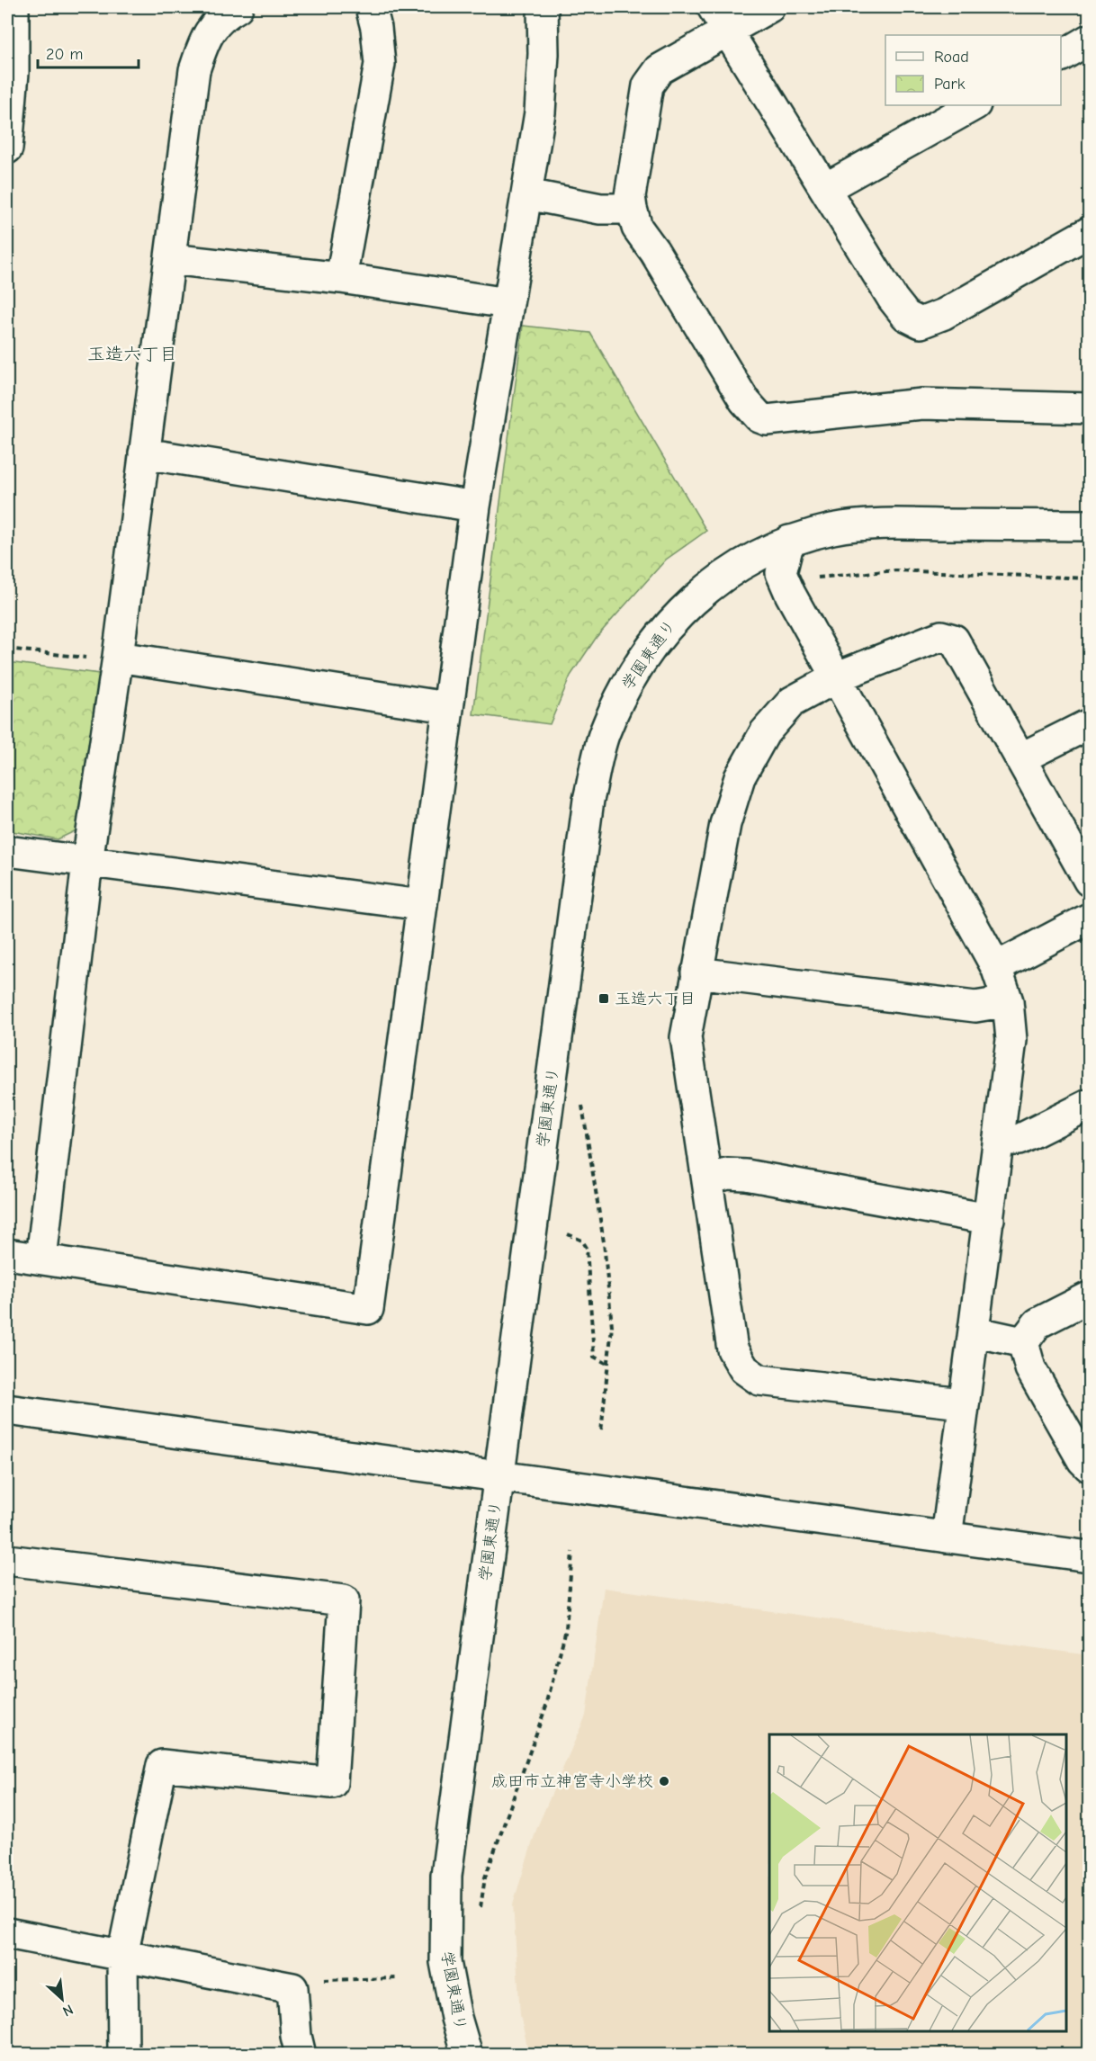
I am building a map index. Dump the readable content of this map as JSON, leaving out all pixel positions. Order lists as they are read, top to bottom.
{
  "streets": {
    "street": ["学園東通り"]
  },
  "districts": ["玉造六丁目"],
  "places": {
    "transit": ["玉造六丁目"],
    "other": ["成田市立神宮寺小学校"]
  },
  "legend": ["Road", "Park"],
  "scale_bar": "20 m",
  "north": "bottom right"
}
